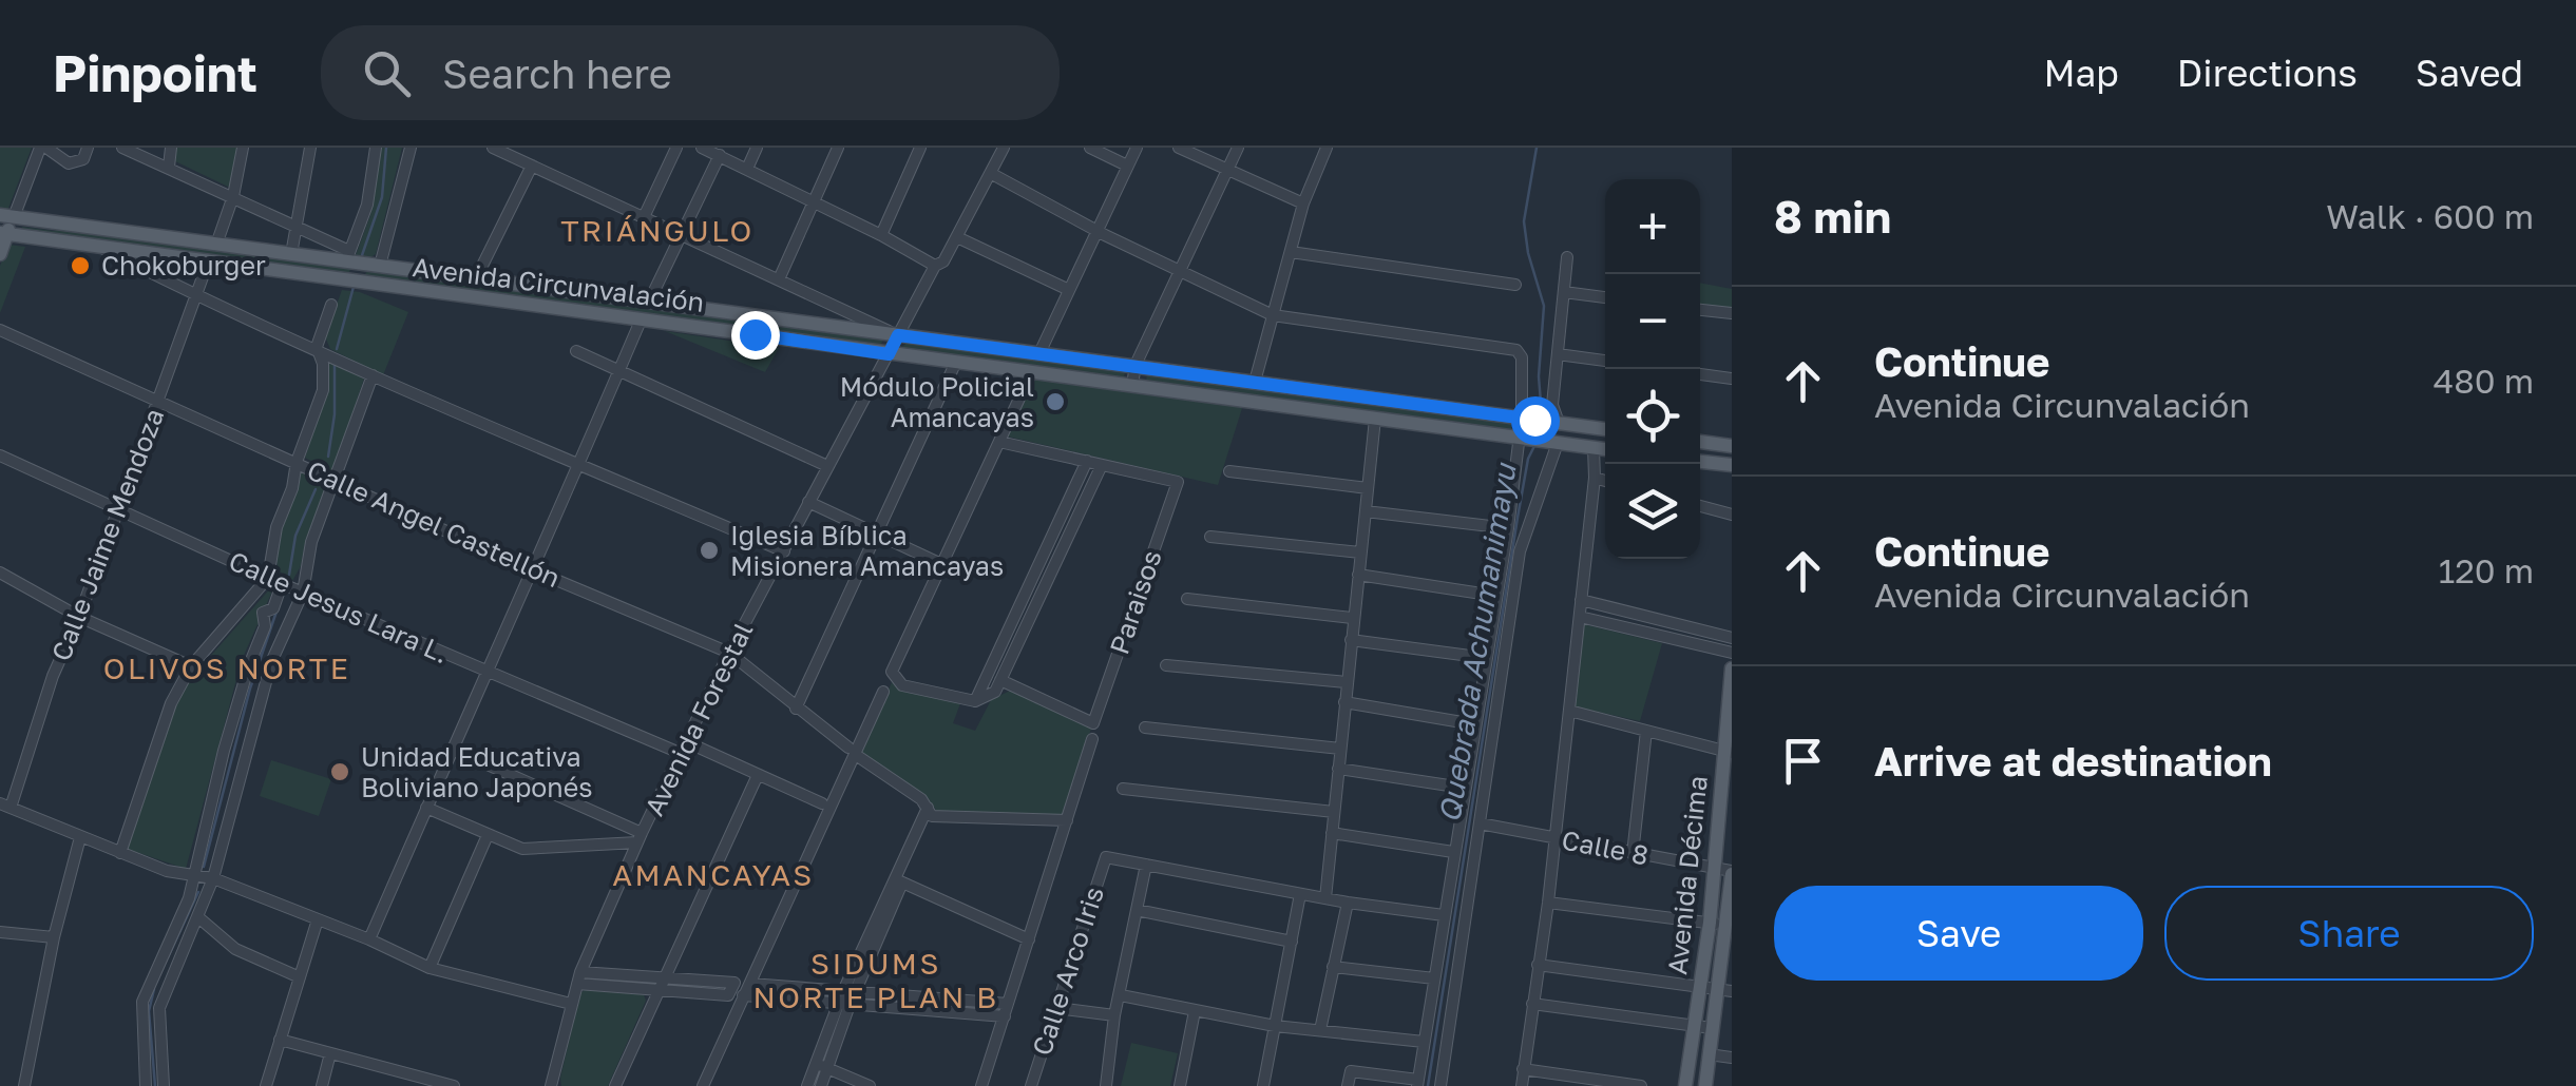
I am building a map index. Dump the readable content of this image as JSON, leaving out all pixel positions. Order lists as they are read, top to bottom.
{
  "streets": {
    "main road": ["Avenida Circunvalación", "Avenida Décima"],
    "street": [
      "Calle Angel Castellón",
      "Calle Jaime Mendoza",
      "Paraisos",
      "Calle Jesus Lara L.",
      "Avenida Forestal",
      "Calle 8",
      "Calle Arco Iris"
    ]
  },
  "crossings": [
    ["Avenida Circunvalación", "Calle Jaime Mendoza"],
    ["Avenida Circunvalación", "Avenida Forestal"],
    ["Calle Angel Castellón", "Calle Jaime Mendoza"],
    ["Calle Angel Castellón", "Avenida Forestal"],
    ["Calle Jaime Mendoza", "Calle Jesus Lara L."],
    ["Calle Jesus Lara L.", "Avenida Forestal"],
    ["Calle 8", "Avenida Décima"]
  ],
  "districts": [
    "TRIÁNGULO",
    "OLIVOS NORTE",
    "AMANCAYAS",
    "SIDUMS NORTE PLAN B"
  ],
  "water": ["Quebrada Achumanimayu"],
  "places": [
    "Chokoburger",
    "Módulo Policial Amancayas",
    "Iglesia Bíblica Misionera Amancayas",
    "Unidad Educativa Boliviano Japonés"
  ],
  "page": {
    "header": "Pinpoint",
    "search": "Search here",
    "nav": ["Map", "Directions", "Saved"],
    "heading": ["8 min", "Walk · 600 m"],
    "map_buttons": ["+", "−"],
    "list": [
      ["Continue", "Avenida Circunvalación", "480 m"],
      ["Continue", "Avenida Circunvalación", "120 m"],
      "Arrive at destination"
    ],
    "buttons": ["Save", "Share"]
  }
}
